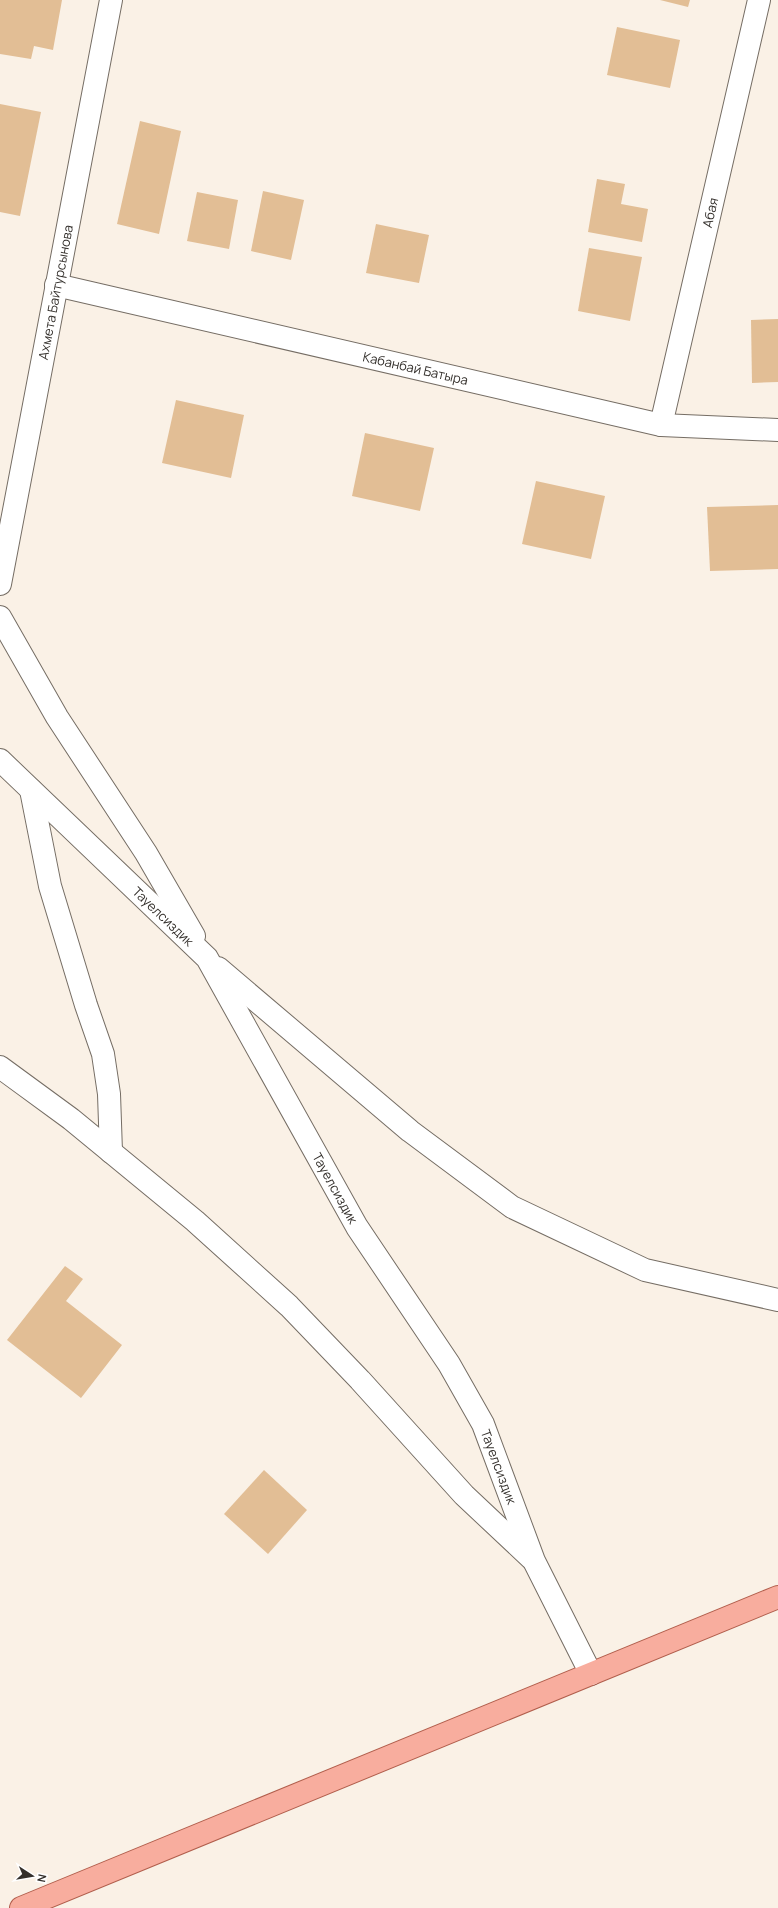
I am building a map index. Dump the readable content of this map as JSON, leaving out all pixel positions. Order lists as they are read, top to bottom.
{
  "streets": {
    "street": [
      "Абая",
      "Ахмета Байтурсынова",
      "Кабанбай Батыра",
      "Тауелсиздик"
    ]
  },
  "crossings": [
    ["Абая", "Кабанбай Батыра"],
    ["Ахмета Байтурсынова", "Кабанбай Батыра"]
  ],
  "north": "right"
}
